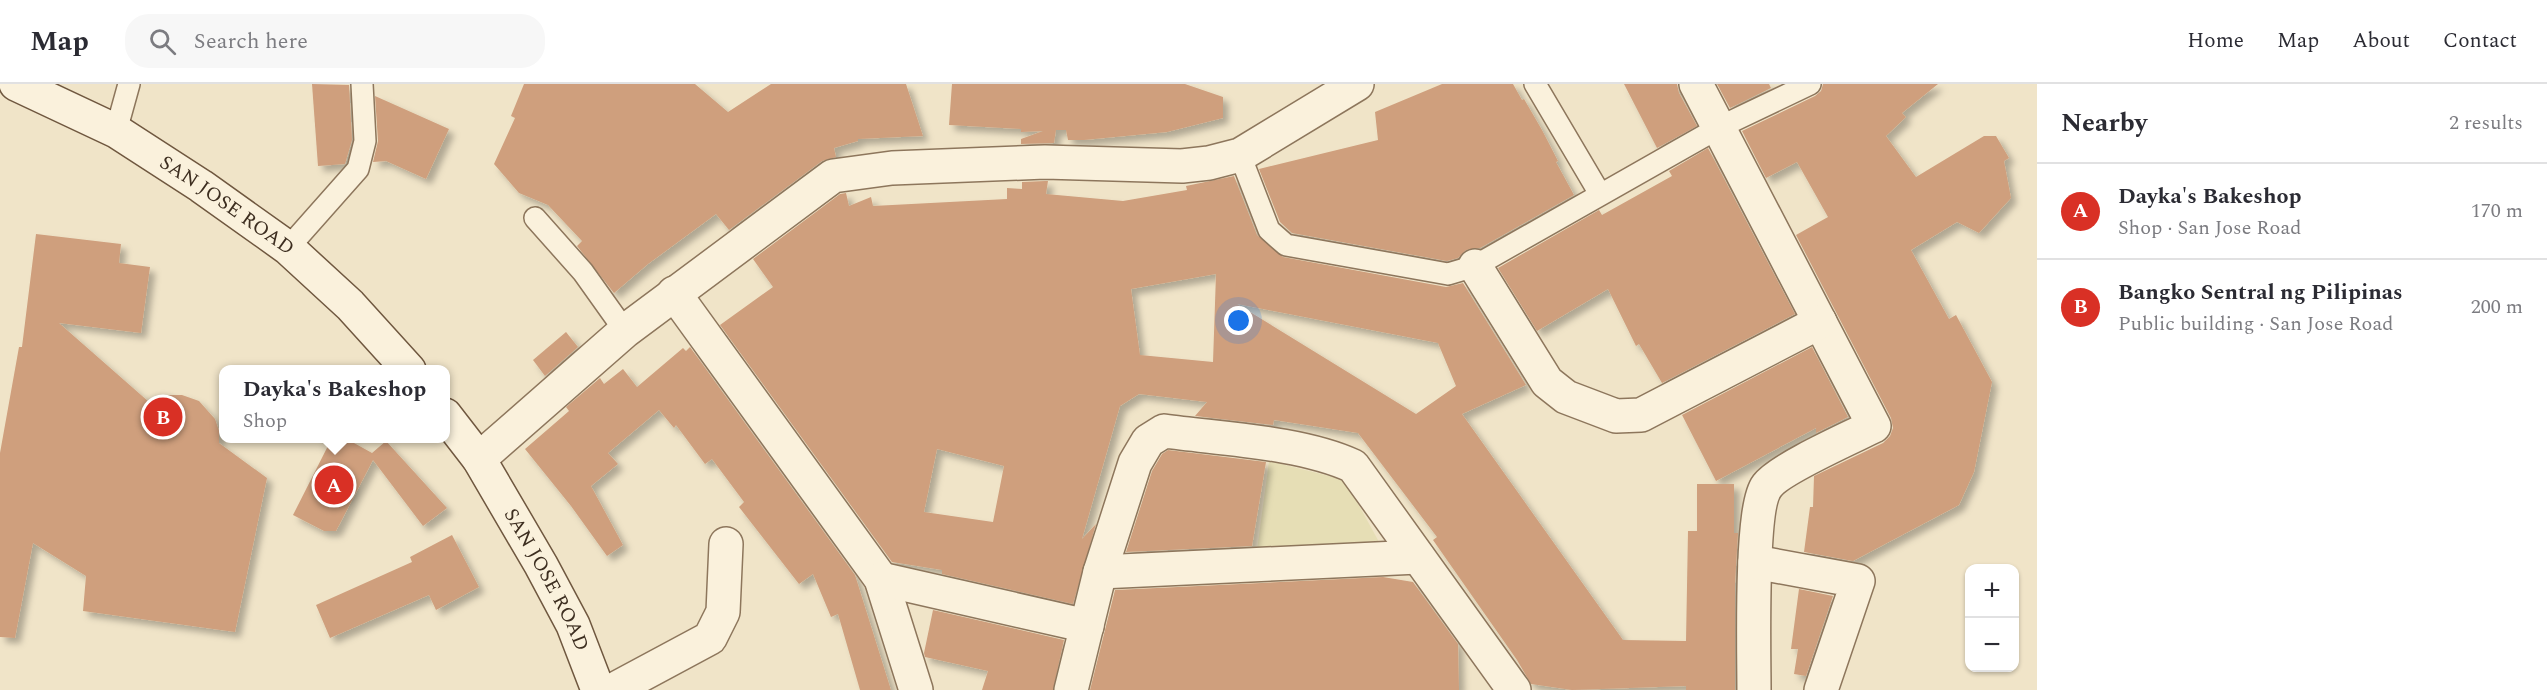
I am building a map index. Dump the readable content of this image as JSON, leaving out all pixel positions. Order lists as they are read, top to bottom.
{
  "streets": {
    "street": ["SAN JOSE ROAD"]
  },
  "page": {
    "header": "Map",
    "search": "Search here",
    "nav": [
      "Home",
      "Map",
      "About",
      "Contact"
    ],
    "heading": ["Nearby", "2 results"],
    "list": [
      {
        "mark": "A",
        "name": "Dayka's Bakeshop",
        "note": "Shop · San Jose Road",
        "value": "170 m"
      },
      {
        "mark": "B",
        "name": "Bangko Sentral ng Pilipinas",
        "note": "Public building · San Jose Road",
        "value": "200 m"
      }
    ],
    "popup": ["Dayka's Bakeshop", "Shop"],
    "pins": ["B", "A"],
    "map_buttons": ["+", "−"]
  }
}
